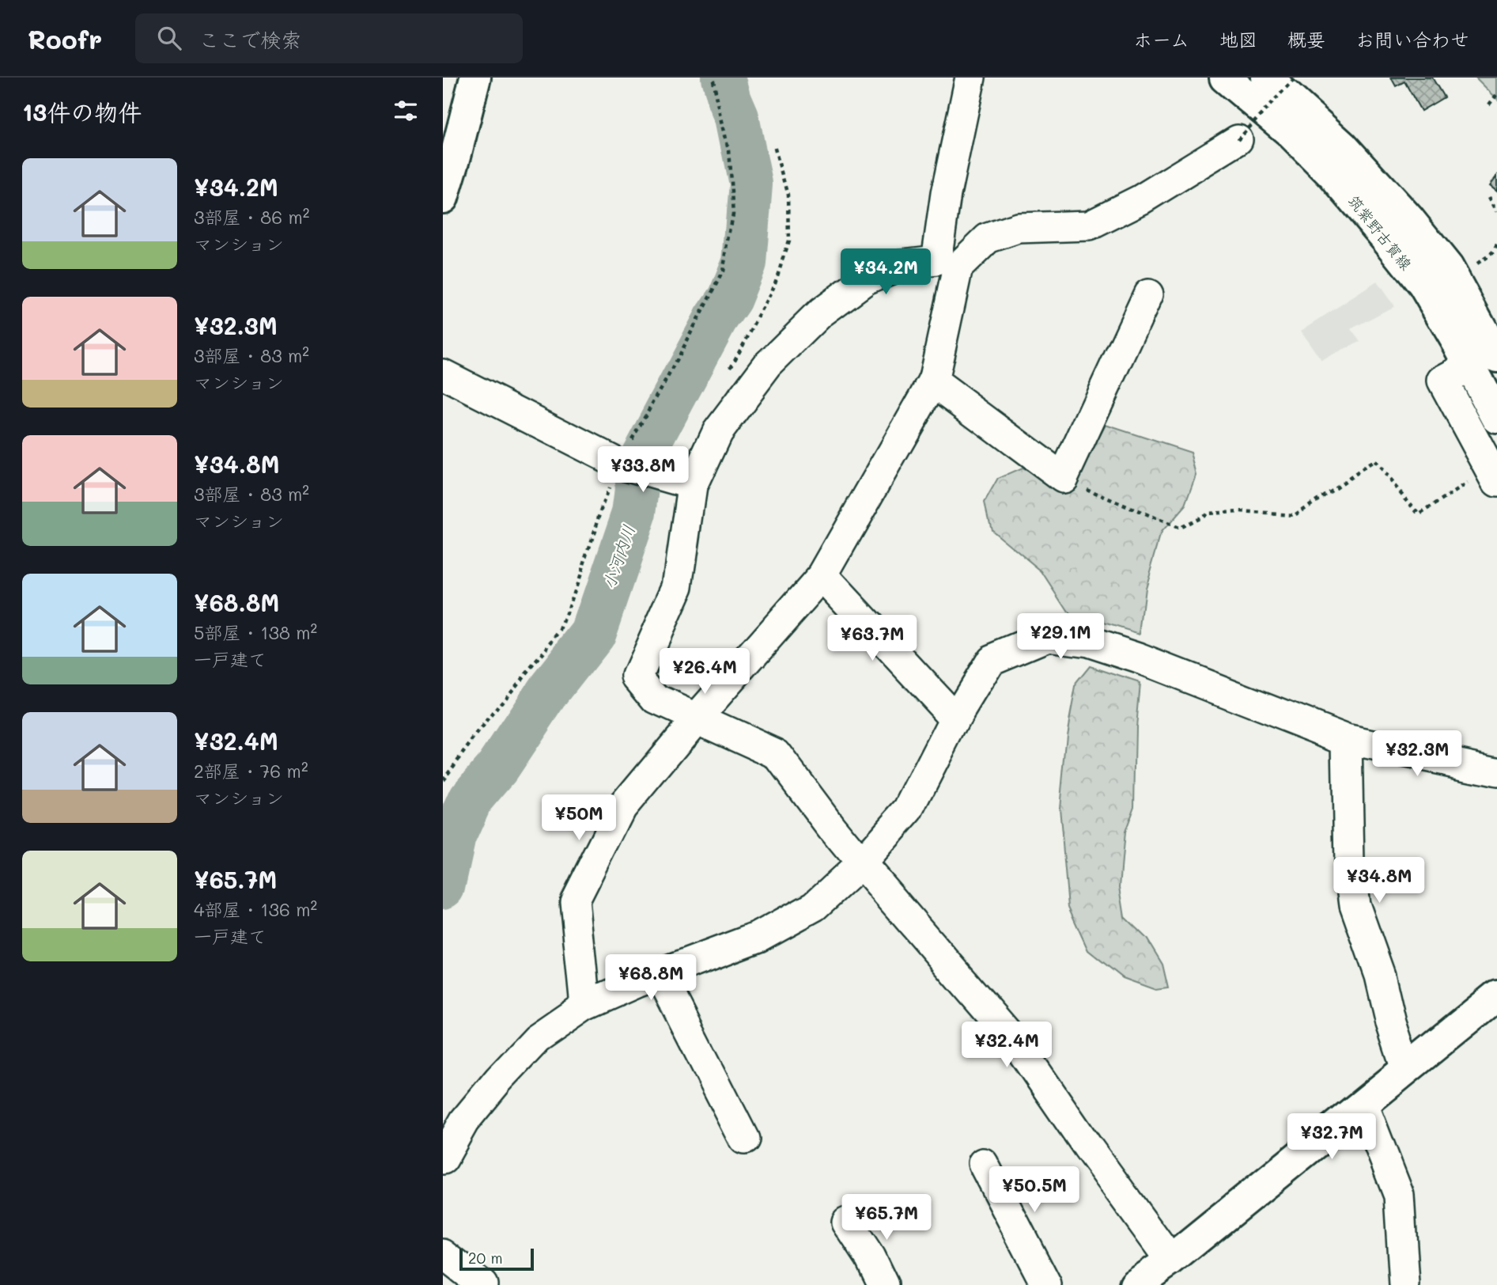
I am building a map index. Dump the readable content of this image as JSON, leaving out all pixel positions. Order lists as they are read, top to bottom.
{
  "streets": {
    "main road": ["筑紫野古賀線"]
  },
  "water": ["小河内川"],
  "scale_bar": "20 m",
  "page": {
    "header": "Roofr",
    "search": "ここで検索",
    "nav": [
      "ホーム",
      "地図",
      "概要",
      "お問い合わせ"
    ],
    "heading": "13件の物件",
    "list": [
      {
        "name": "¥34.2M",
        "note": "3部屋 · 86 m² · マンション"
      },
      {
        "name": "¥32.3M",
        "note": "3部屋 · 83 m² · マンション"
      },
      {
        "name": "¥34.8M",
        "note": "3部屋 · 83 m² · マンション"
      },
      {
        "name": "¥68.8M",
        "note": "5部屋 · 138 m² · 一戸建て"
      },
      {
        "name": "¥32.4M",
        "note": "2部屋 · 76 m² · マンション"
      },
      {
        "name": "¥65.7M",
        "note": "4部屋 · 136 m² · 一戸建て"
      }
    ],
    "price": [
      "¥34.2M",
      "¥33.8M",
      "¥29.1M",
      "¥63.7M",
      "¥26.4M",
      "¥32.3M",
      "¥50M",
      "¥34.8M",
      "¥68.8M",
      "¥32.4M",
      "¥32.7M",
      "¥50.5M",
      "¥65.7M"
    ],
    "scale": "20 m"
  }
}
